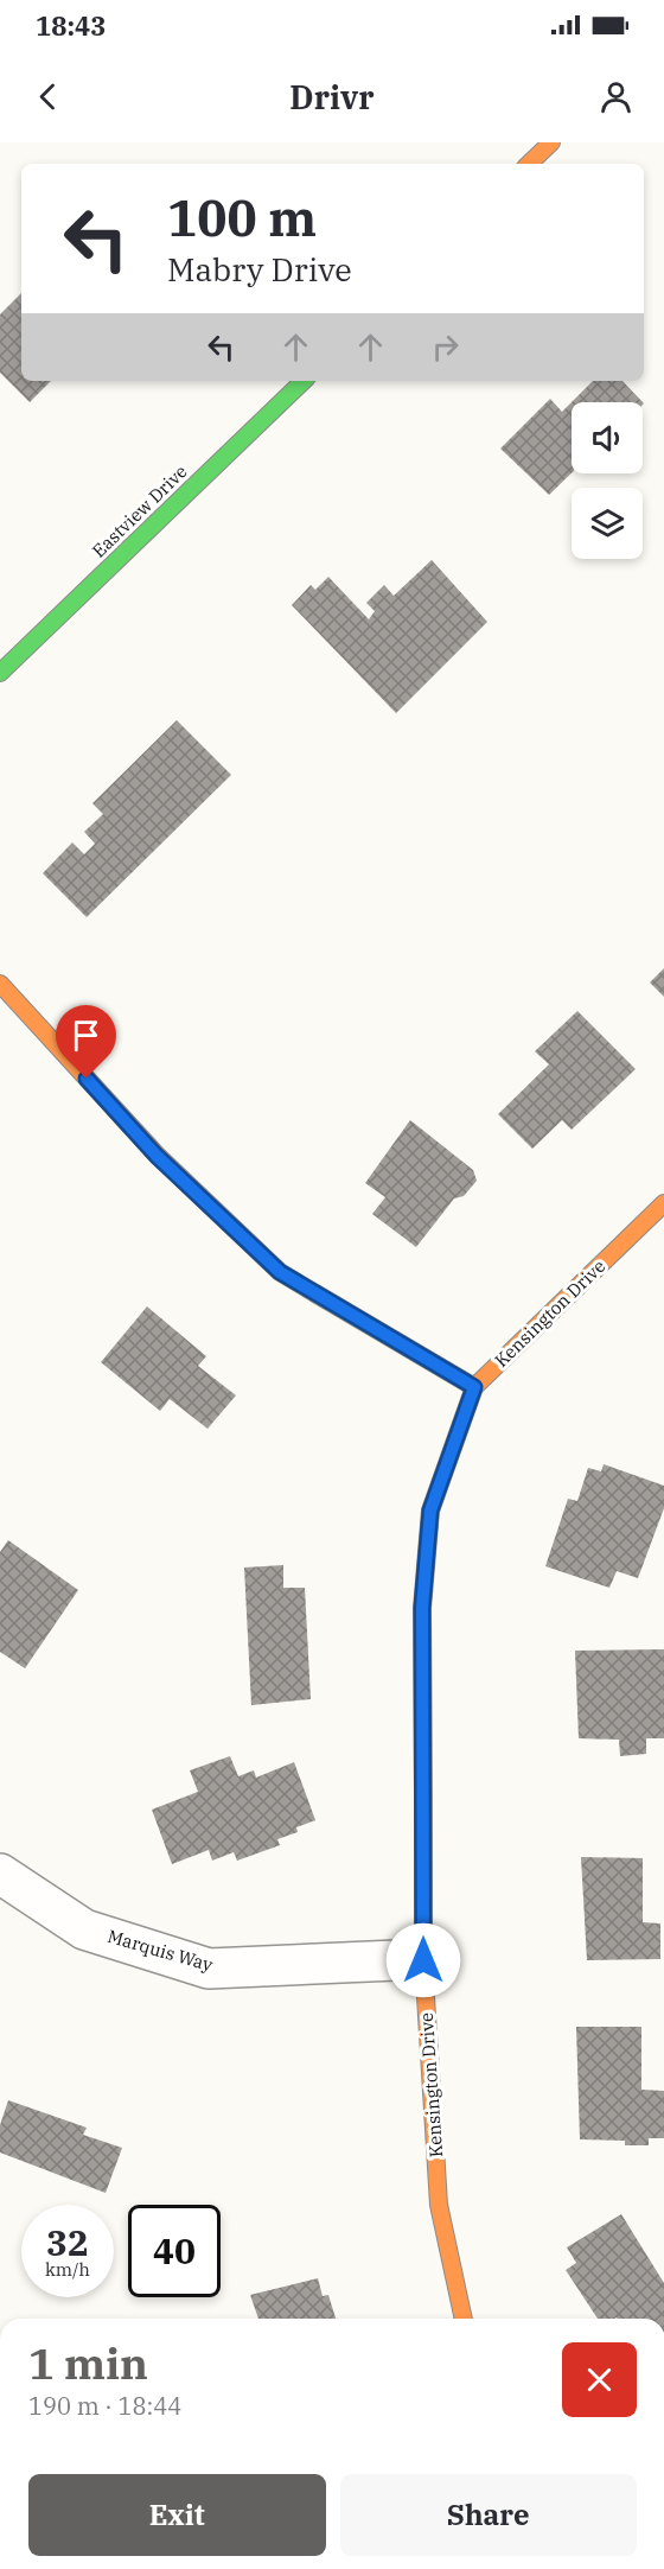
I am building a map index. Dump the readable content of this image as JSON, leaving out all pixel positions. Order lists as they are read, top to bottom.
{
  "streets": {
    "street": ["Eastview Drive", "Kensington Drive", "Marquis Way"]
  },
  "crossings": [
    ["Kensington Drive", "Marquis Way"]
  ],
  "page": {
    "status": "18:43",
    "header": "Drivr",
    "turn": ["100 m", "Mabry Drive"],
    "speed": "32 km/h",
    "limit": "40",
    "heading": ["1 min", "190 m · 18:44"],
    "buttons": ["Exit", "Share"]
  }
}
